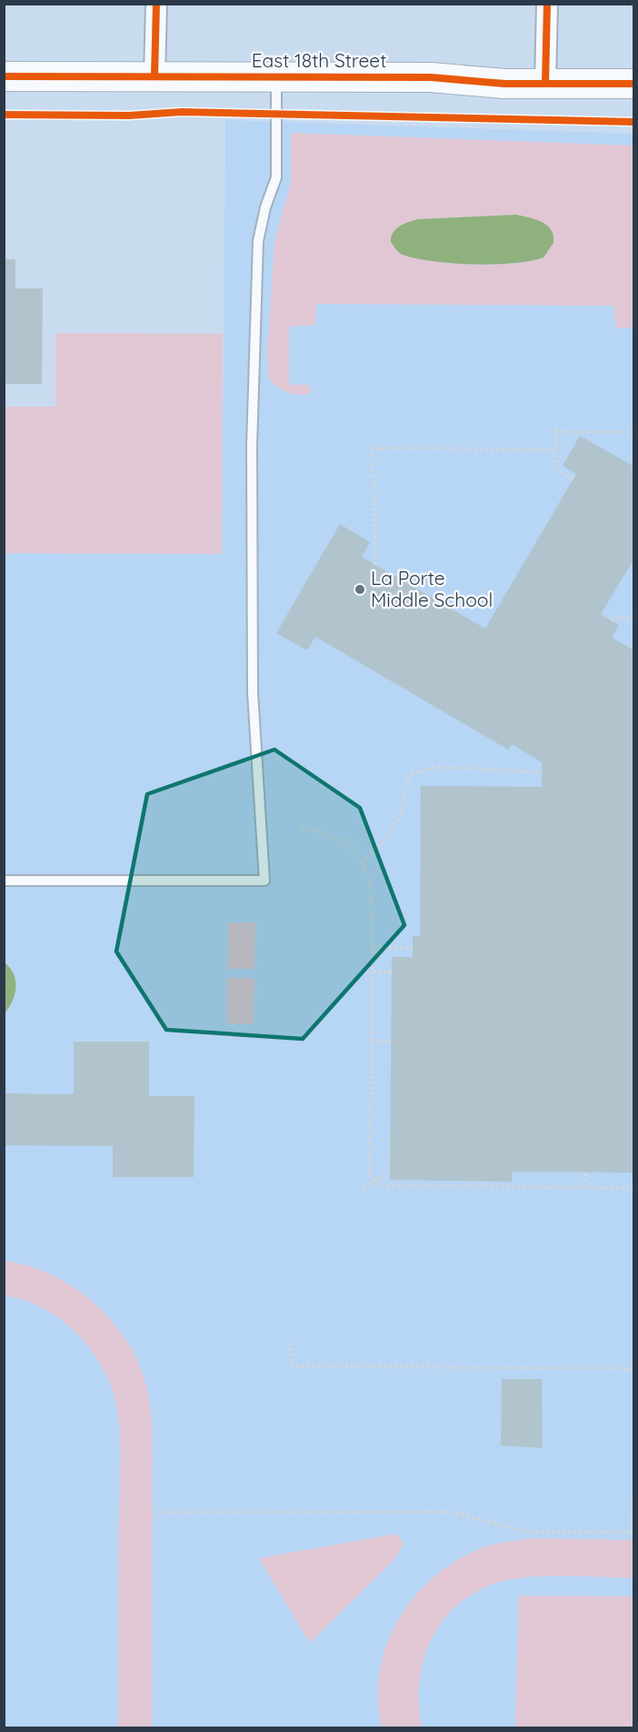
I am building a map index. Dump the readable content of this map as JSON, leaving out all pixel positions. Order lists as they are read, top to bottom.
{
  "streets": {
    "street": ["East 18th Street"]
  },
  "places": ["La Porte Middle School"]
}
